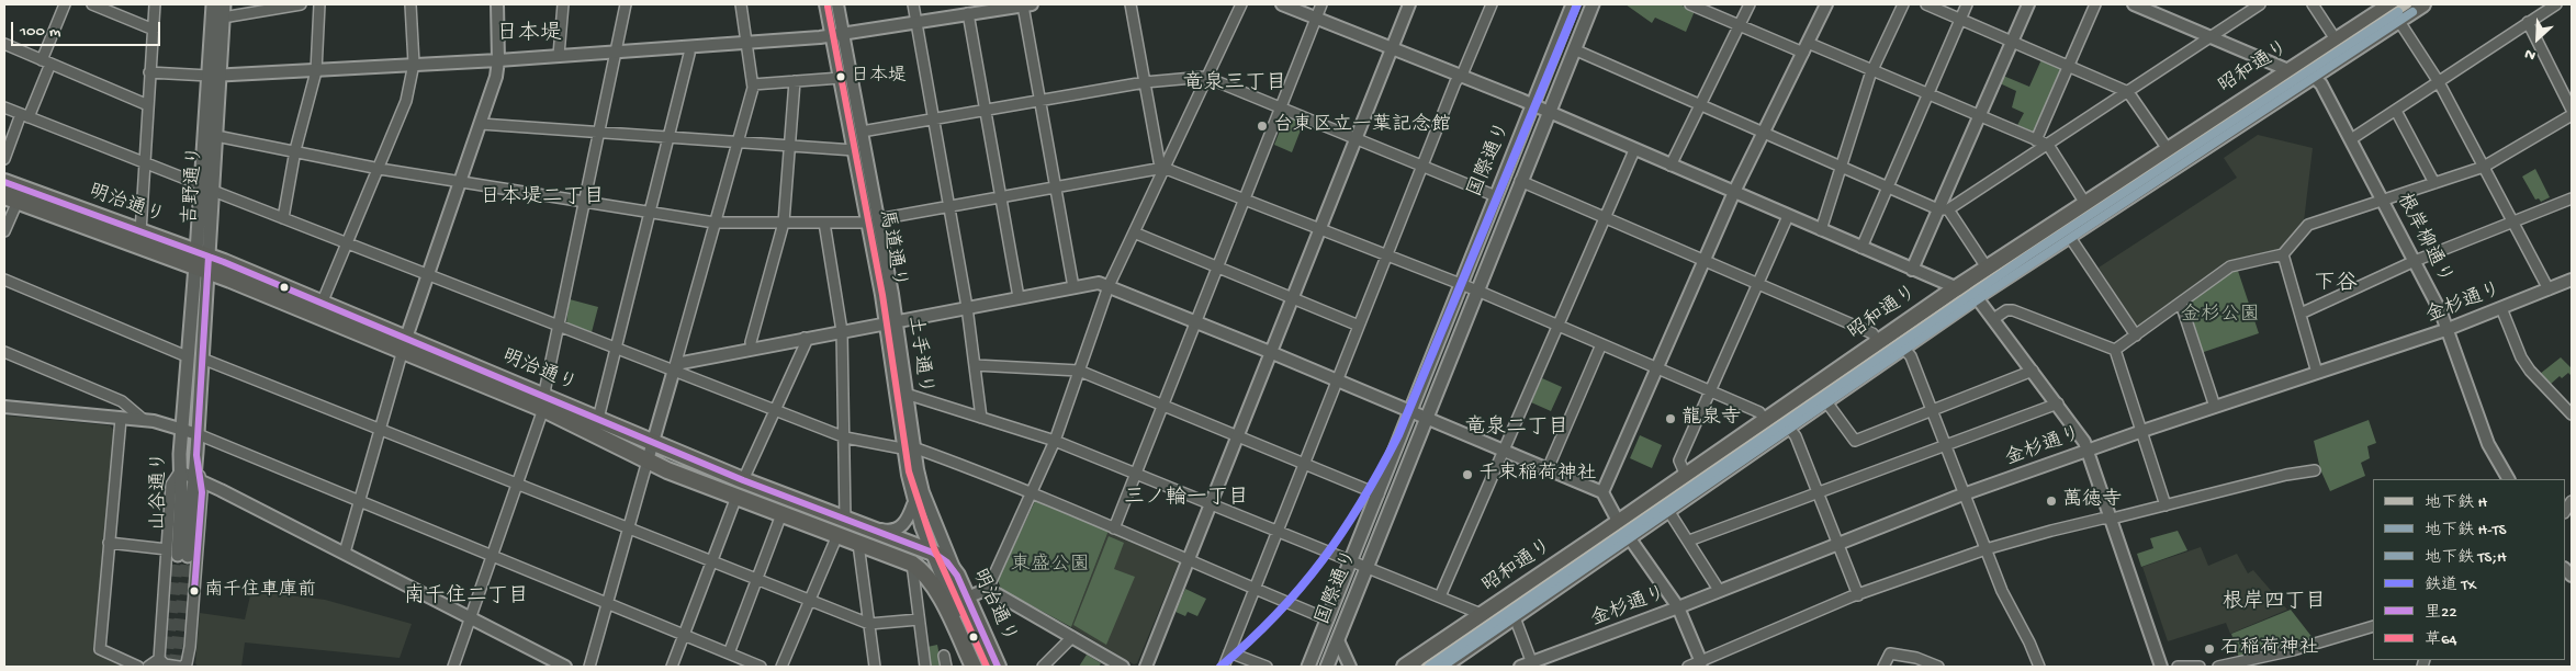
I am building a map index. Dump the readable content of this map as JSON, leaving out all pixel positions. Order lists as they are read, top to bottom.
{
  "streets": {
    "main road": [
      "昭和通り",
      "国際通り",
      "吉野通り",
      "明治通り",
      "山谷通り"
    ],
    "street": [
      "根岸柳通り",
      "馬道通り",
      "金杉通り",
      "土手通り"
    ]
  },
  "crossings": [
    ["昭和通り", "根岸柳通り"],
    ["吉野通り", "明治通り"],
    ["吉野通り", "山谷通り"],
    ["明治通り", "馬道通り"],
    ["明治通り", "土手通り"],
    ["根岸柳通り", "金杉通り"],
    ["馬道通り", "土手通り"]
  ],
  "districts": [
    "日本堤",
    "竜泉三丁目",
    "日本堤二丁目",
    "下谷",
    "竜泉二丁目",
    "三ノ輪一丁目",
    "南千住二丁目",
    "根岸四丁目"
  ],
  "parks": ["金杉公園", "東盛公園"],
  "places": [
    "日本堤",
    "台東区立一葉記念館",
    "龍泉寺",
    "千束稲荷神社",
    "萬徳寺",
    "南千住車庫前",
    "石稲荷神社"
  ],
  "lines": [
    "metro line H",
    "rail line TX",
    "transit line 草64",
    "metro line H-TS",
    "metro line TS;H",
    "transit line 里22"
  ],
  "legend": [
    "地下鉄 H",
    "地下鉄 H-TS",
    "地下鉄 TS;H",
    "鉄道 TX",
    "里22",
    "草64"
  ],
  "scale_bar": "100 m",
  "north": "bottom left"
}
